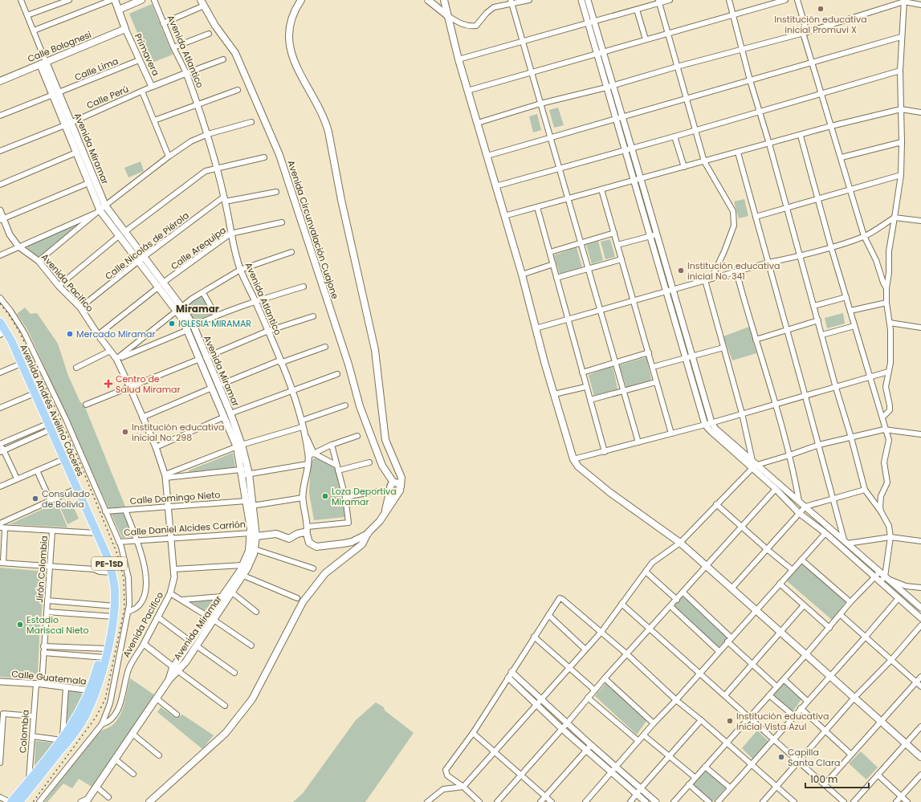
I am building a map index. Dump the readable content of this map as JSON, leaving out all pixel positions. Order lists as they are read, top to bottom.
{
  "streets": {
    "highway": ["Avenida Andrés Avelino Cáceres", "PE-1SD"],
    "main road": [
      "Calle Bolognesi",
      "Avenida Miramar",
      "Avenida Circunvalación Cuajone",
      "Calle Daniel Alcides Carrión"
    ],
    "street": [
      "Avenida Atlantico",
      "Primavera",
      "Calle Lima",
      "Calle Perú",
      "Calle Nicolás de Piérola",
      "Calle Arequipa",
      "Avenida Pacifico",
      "Calle Domingo Nieto",
      "Jirón Colombia",
      "Calle Guatemala",
      "Colombia"
    ]
  },
  "crossings": [
    ["Calle Bolognesi", "Primavera"],
    ["Calle Bolognesi", "Avenida Miramar"],
    ["Avenida Atlantico", "Calle Perú"],
    ["Avenida Atlantico", "Calle Nicolás de Piérola"],
    ["Avenida Atlantico", "Calle Arequipa"],
    ["Avenida Atlantico", "Calle Daniel Alcides Carrión"],
    ["Primavera", "Calle Lima"],
    ["Primavera", "Calle Perú"],
    ["Calle Lima", "Avenida Miramar"],
    ["Calle Perú", "Avenida Miramar"],
    ["Avenida Miramar", "Calle Nicolás de Piérola"],
    ["Avenida Miramar", "Calle Arequipa"],
    ["Avenida Miramar", "Calle Domingo Nieto"],
    ["Avenida Miramar", "Calle Daniel Alcides Carrión"],
    ["Calle Nicolás de Piérola", "Avenida Pacifico"],
    ["Calle Arequipa", "Avenida Pacifico"],
    ["Avenida Pacifico", "Calle Domingo Nieto"],
    ["Avenida Pacifico", "Calle Daniel Alcides Carrión"],
    ["Avenida Andrés Avelino Cáceres", "Calle Guatemala"],
    ["Avenida Andrés Avelino Cáceres", "Colombia"],
    ["Jirón Colombia", "Calle Guatemala"],
    ["Jirón Colombia", "Colombia"],
    ["Calle Guatemala", "Colombia"]
  ],
  "districts": ["Miramar"],
  "places": {
    "other": [
      "Institución educativa inicial Promuvi X",
      "Institución educativa inicial No. 341",
      "IGLESIA MIRAMAR",
      "Mercado Miramar",
      "Institución educativa inicial No. 298",
      "Loza Deportiva Miramar",
      "Consulado de Bolivia",
      "Estadio Mariscal Nieto",
      "Institución educativa inicial Vista Azul",
      "Capilla Santa Clara"
    ],
    "health": ["Centro de Salud Miramar"]
  },
  "scale_bar": "100 m"
}
